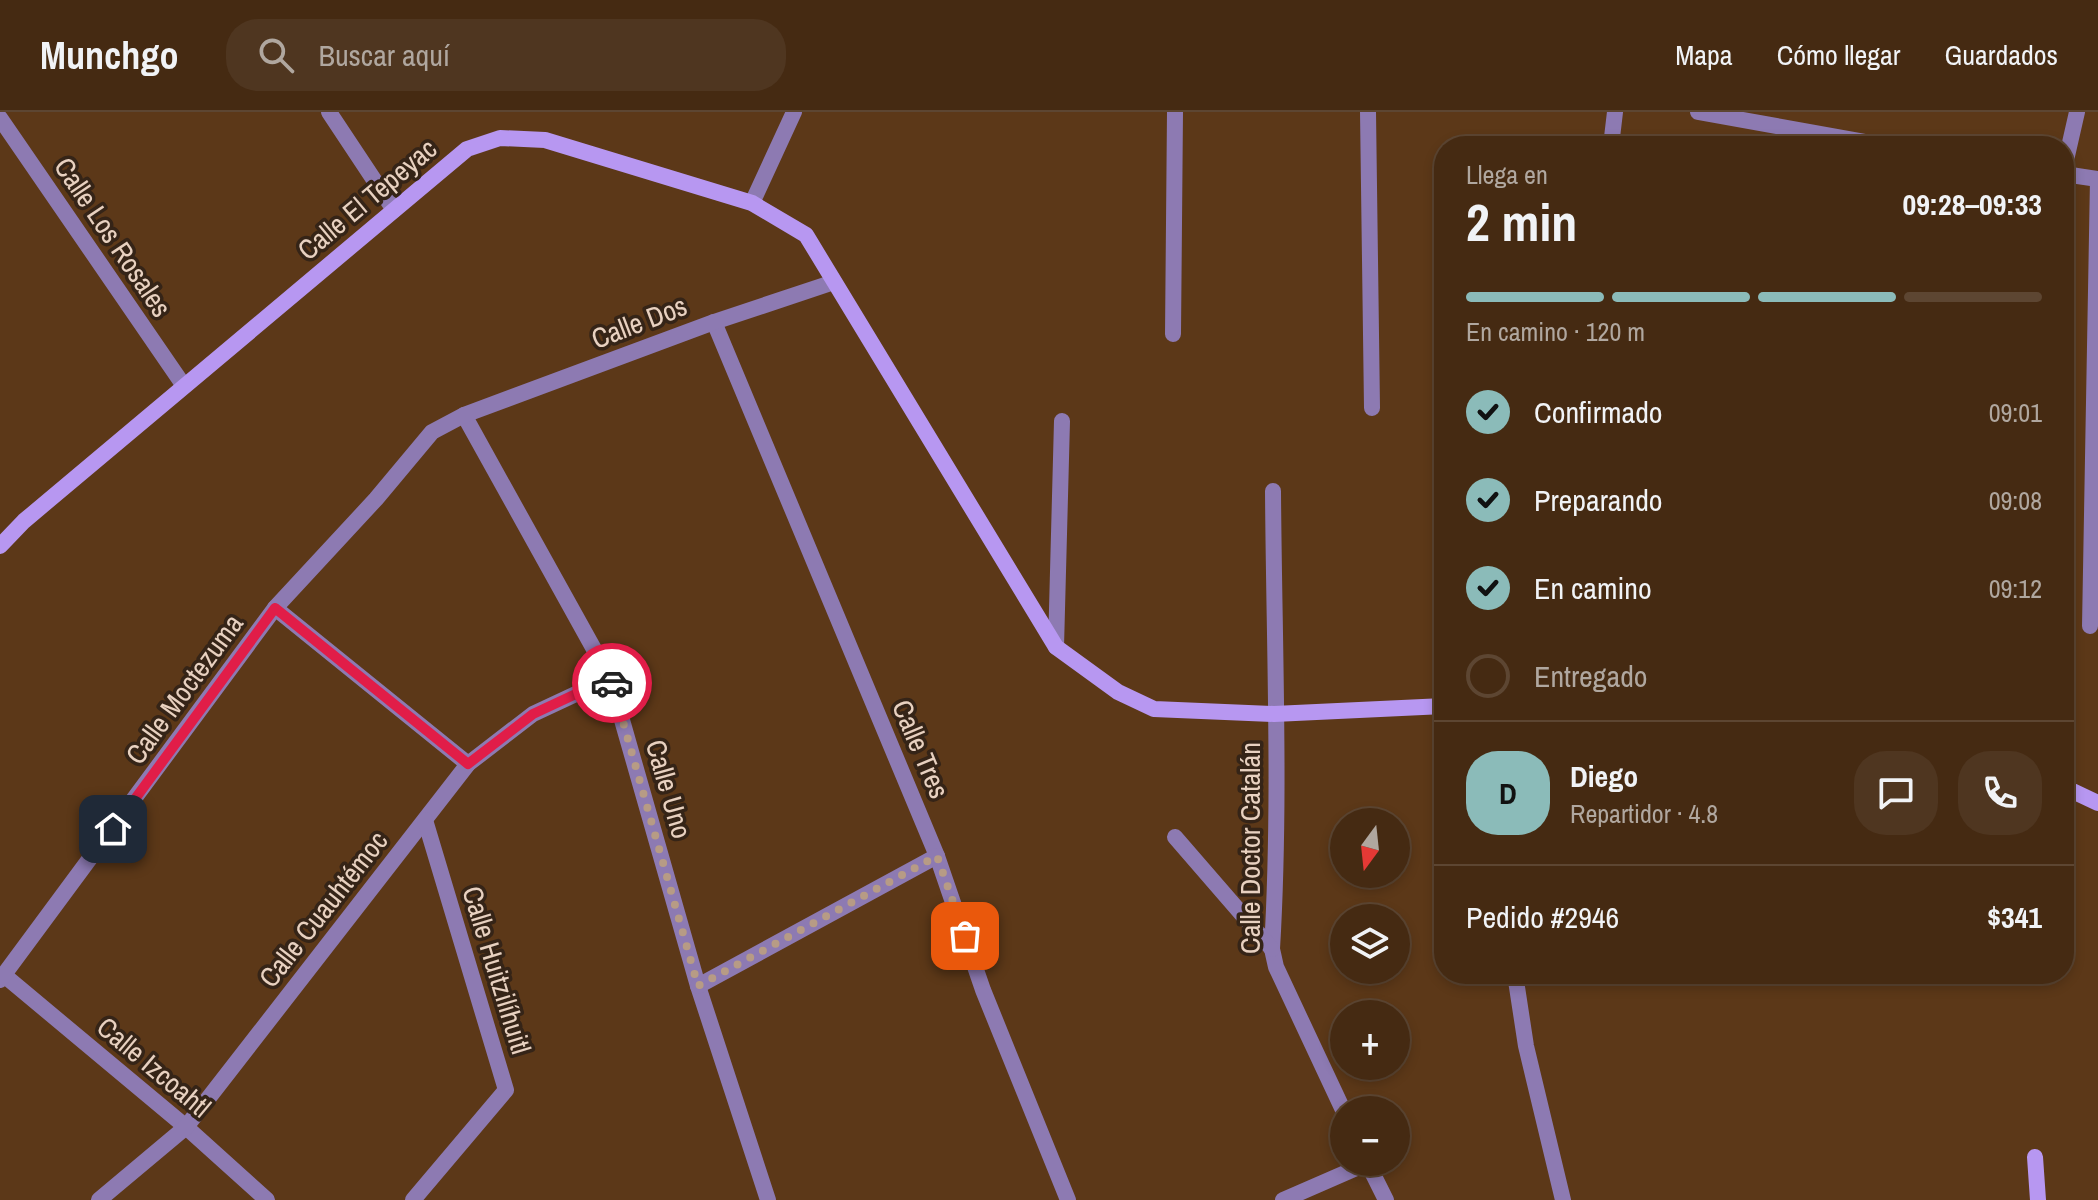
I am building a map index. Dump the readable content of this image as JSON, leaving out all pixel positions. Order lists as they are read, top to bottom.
{
  "streets": {
    "street": [
      "Calle El Tepeyac",
      "Calle Los Rosales",
      "Calle Dos",
      "Calle Moctezuma",
      "Calle Tres",
      "Calle Uno",
      "Calle Doctor Catalán",
      "Calle Cuauhtémoc",
      "Calle Huitzilíhuitl",
      "Calle Izcoahtl"
    ]
  },
  "crossings": [
    ["Calle El Tepeyac", "Calle Los Rosales"],
    ["Calle El Tepeyac", "Calle Dos"],
    ["Calle Dos", "Calle Moctezuma"],
    ["Calle Dos", "Calle Tres"],
    ["Calle Dos", "Calle Uno"],
    ["Calle Moctezuma", "Calle Uno"],
    ["Calle Moctezuma", "Calle Izcoahtl"],
    ["Calle Uno", "Calle Cuauhtémoc"],
    ["Calle Cuauhtémoc", "Calle Huitzilíhuitl"],
    ["Calle Cuauhtémoc", "Calle Izcoahtl"]
  ],
  "north": "bottom",
  "page": {
    "header": "Munchgo",
    "search": "Buscar aquí",
    "nav": ["Mapa", "Cómo llegar", "Guardados"],
    "heading": ["2 min", "Llega en", "09:28–09:33"],
    "panel": [
      "Diego",
      "Repartidor · 4.8",
      "Pedido #2946",
      "$341"
    ],
    "bar": "En camino · 120 m",
    "list": [
      ["Confirmado", "09:01"],
      ["Preparando", "09:08"],
      ["En camino", "09:12"],
      "Entregado"
    ],
    "round": "D",
    "map_buttons": ["+", "−"]
  }
}
